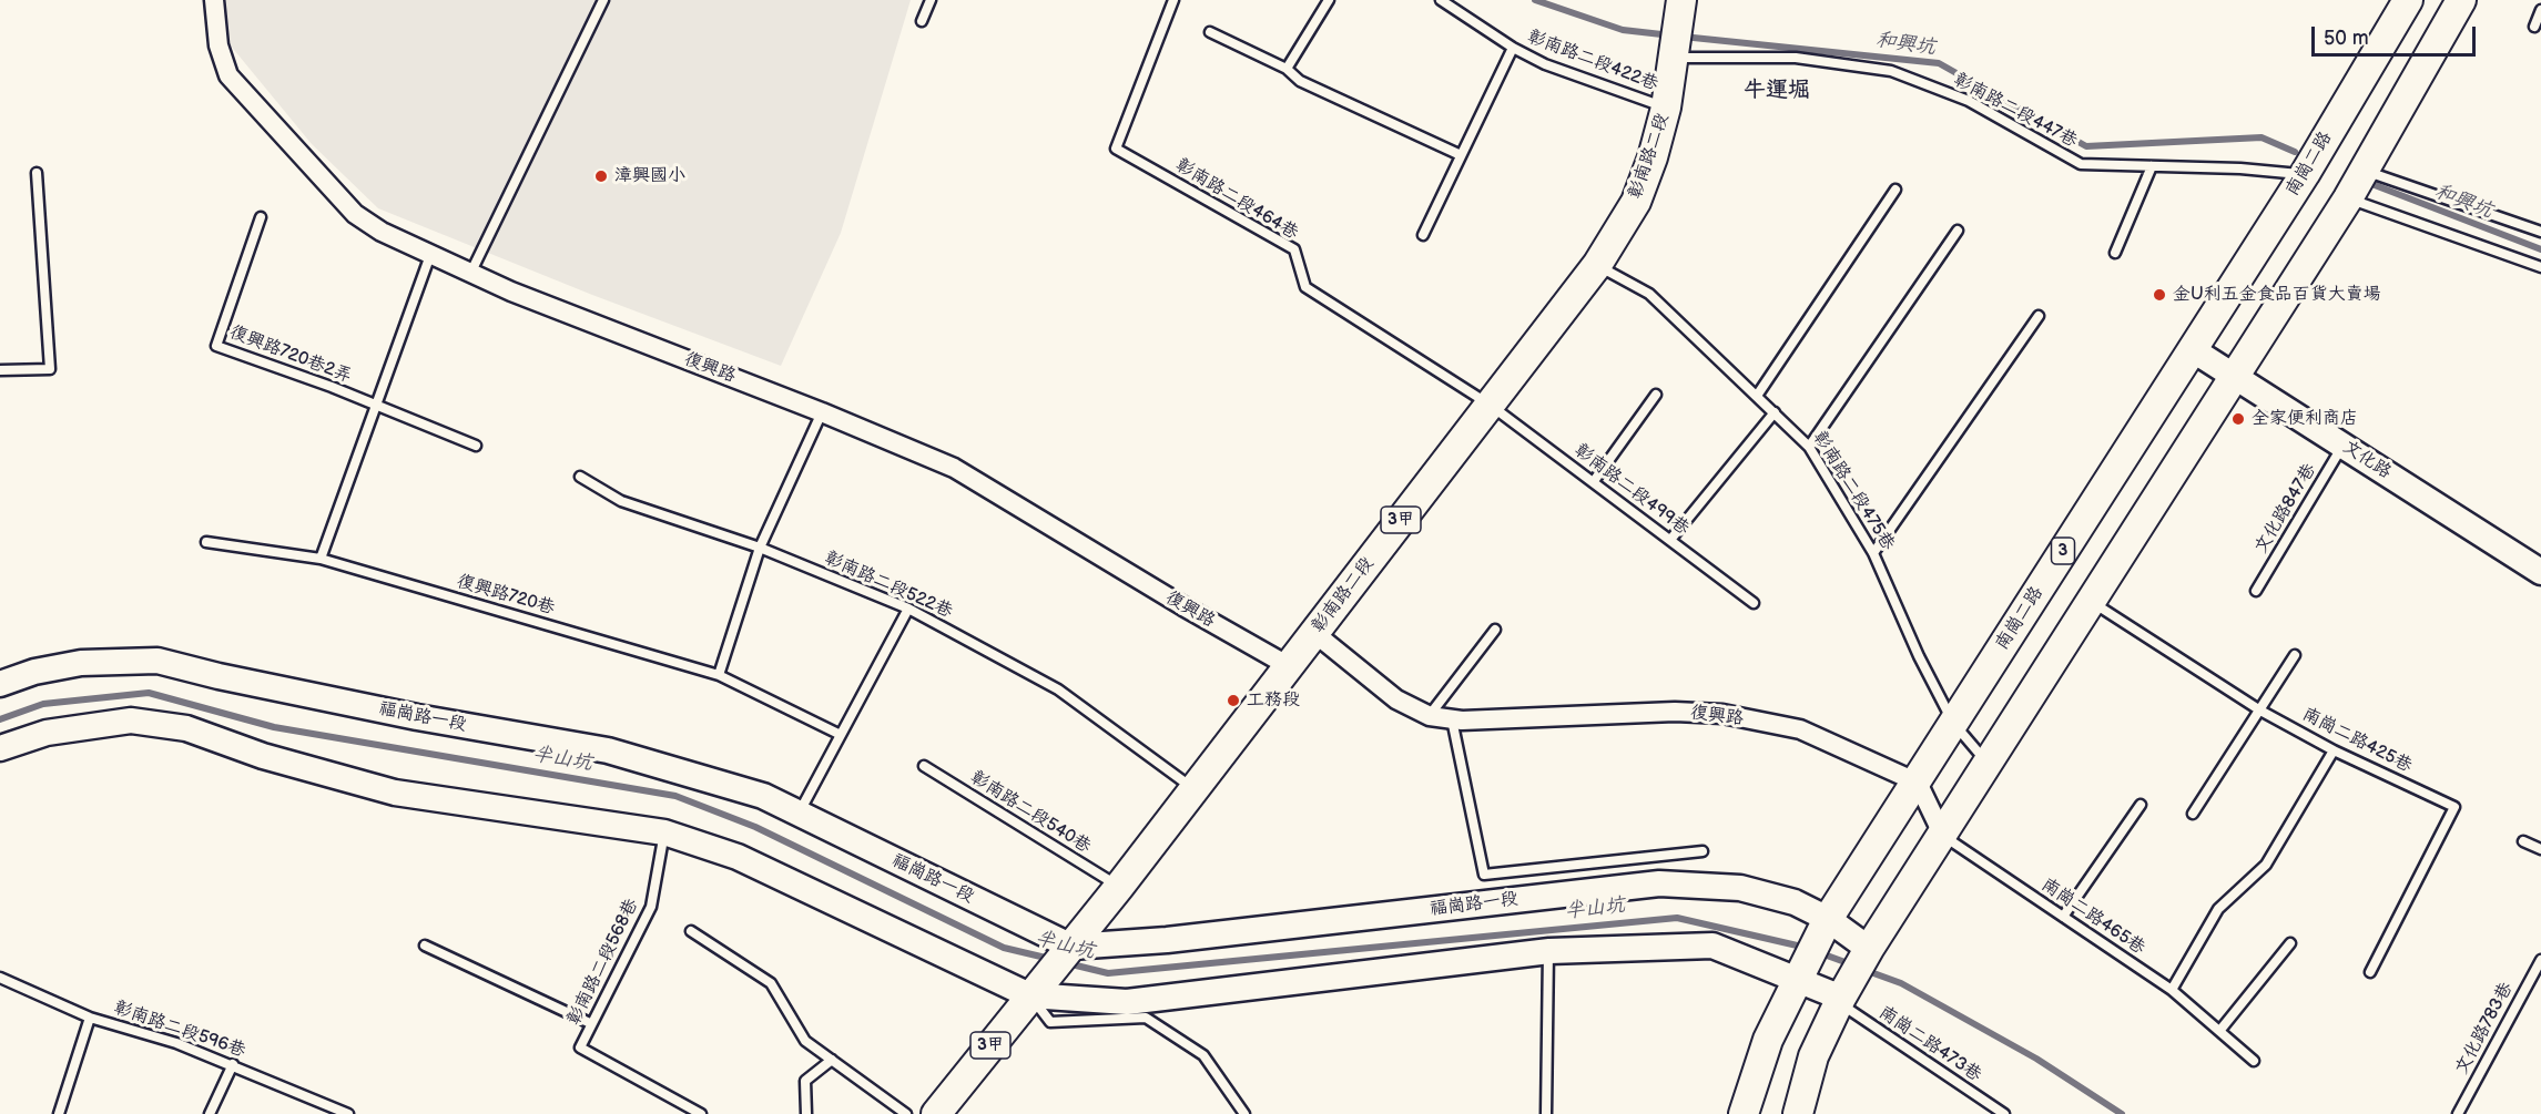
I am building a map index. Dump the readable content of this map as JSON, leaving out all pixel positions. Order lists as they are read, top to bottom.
{
  "streets": {
    "main road": [
      "彰南路二段",
      "南崗二路",
      "3甲",
      "3"
    ],
    "street": ["復興路", "文化路", "福崗路一段"],
    "lane": [
      "彰南路二段422巷",
      "彰南路二段447巷",
      "彰南路二段464巷",
      "復興路720巷2弄",
      "彰南路二段499巷",
      "彰南路二段475巷",
      "文化路847巷",
      "彰南路二段522巷",
      "復興路720巷",
      "南崗二路425巷",
      "彰南路二段540巷",
      "南崗二路465巷",
      "彰南路二段568巷",
      "文化路783巷",
      "彰南路二段596巷",
      "南崗二路473巷"
    ]
  },
  "crossings": [
    ["彰南路二段422巷", "彰南路二段"],
    ["彰南路二段447巷", "彰南路二段"],
    ["彰南路二段447巷", "南崗二路"],
    ["彰南路二段", "彰南路二段464巷"],
    ["彰南路二段", "復興路"],
    ["彰南路二段", "彰南路二段499巷"],
    ["彰南路二段", "彰南路二段475巷"],
    ["彰南路二段", "彰南路二段522巷"],
    ["彰南路二段", "福崗路一段"],
    ["彰南路二段", "彰南路二段540巷"],
    ["南崗二路", "復興路"],
    ["南崗二路", "文化路"],
    ["南崗二路", "彰南路二段475巷"],
    ["南崗二路", "福崗路一段"],
    ["彰南路二段464巷", "彰南路二段499巷"],
    ["文化路", "文化路847巷"],
    ["福崗路一段", "彰南路二段568巷"],
    ["福崗路一段", "南崗二路473巷"]
  ],
  "districts": ["牛運堀"],
  "water": ["和興坑", "半山坑"],
  "places": [
    "漳興國小",
    "金U利五金食品百貨大賣場",
    "全家便利商店",
    "工務段"
  ],
  "scale_bar": "50 m"
}
